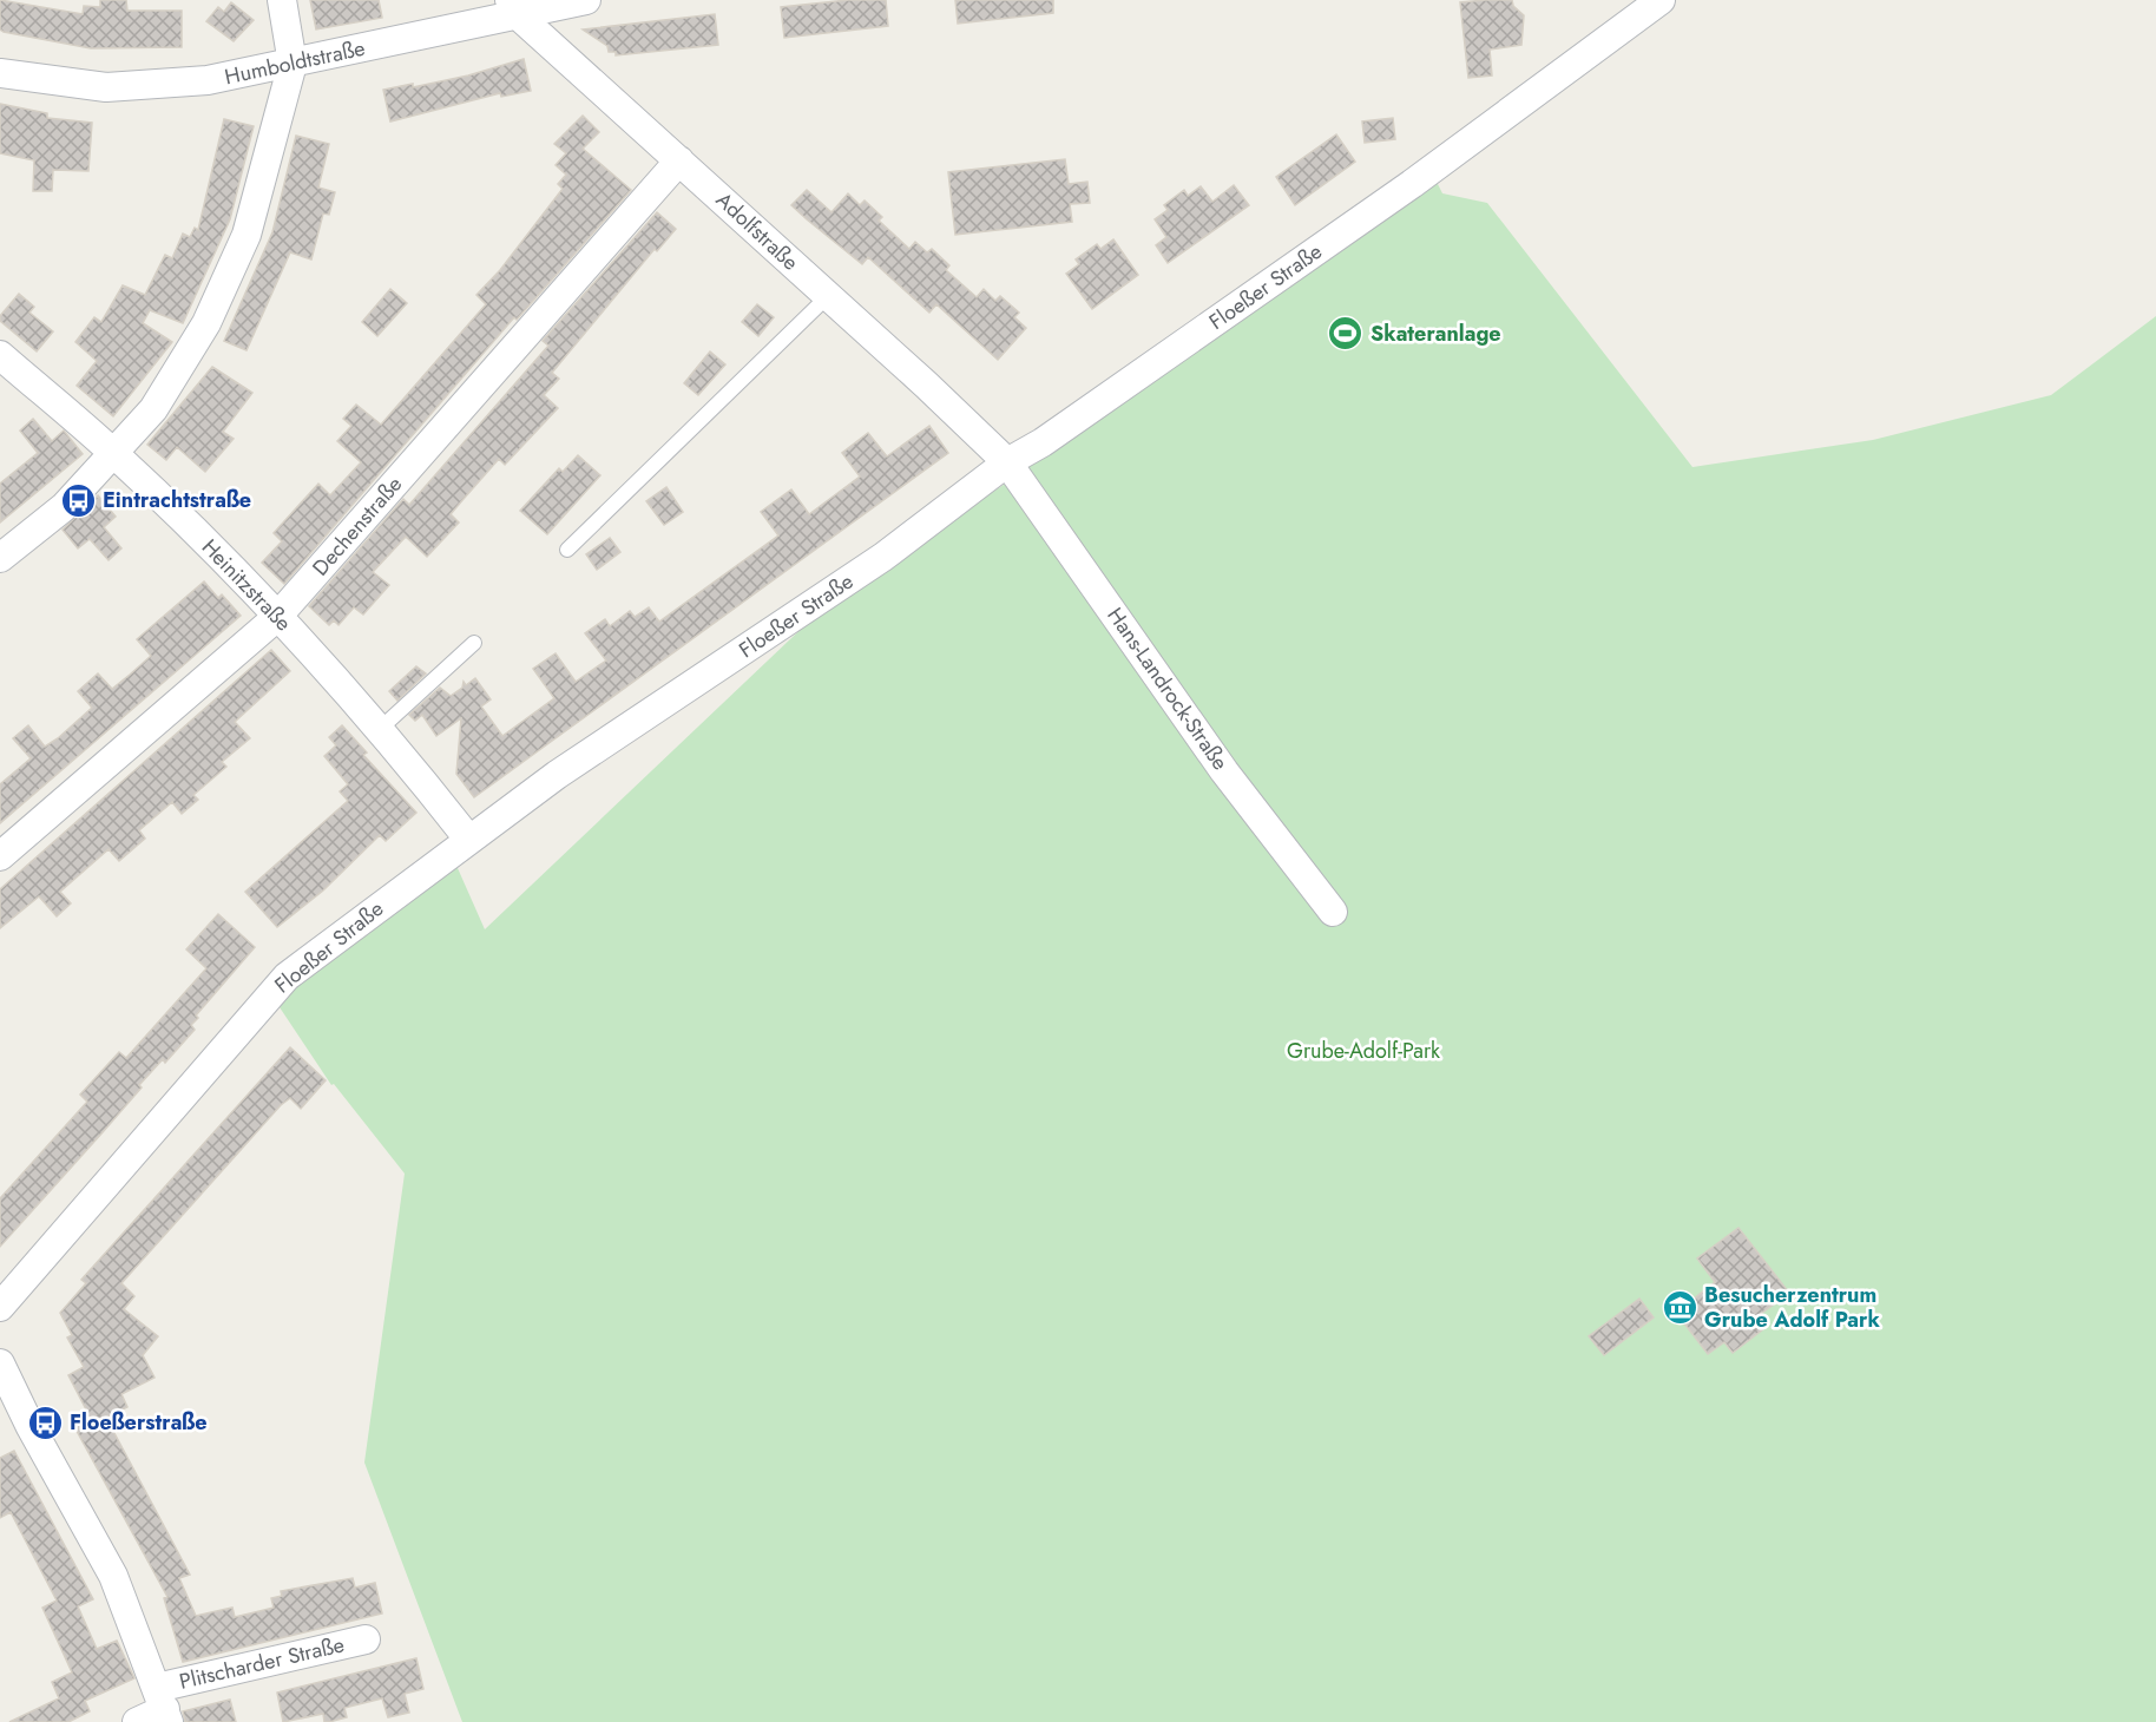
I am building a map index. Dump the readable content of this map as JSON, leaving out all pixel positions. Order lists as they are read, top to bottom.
{
  "streets": {
    "street": [
      "Humboldtstraße",
      "Adolfstraße",
      "Floeßer Straße",
      "Dechenstraße",
      "Heinitzstraße",
      "Hans-Landrock-Straße",
      "Plitscharder Straße"
    ]
  },
  "crossings": [
    ["Humboldtstraße", "Adolfstraße"],
    ["Adolfstraße", "Floeßer Straße"],
    ["Adolfstraße", "Dechenstraße"],
    ["Adolfstraße", "Hans-Landrock-Straße"],
    ["Floeßer Straße", "Heinitzstraße"],
    ["Floeßer Straße", "Hans-Landrock-Straße"],
    ["Dechenstraße", "Heinitzstraße"]
  ],
  "parks": ["Grube-Adolf-Park"],
  "places": {
    "sports": ["Skateranlage"],
    "bus stop": ["Eintrachtstraße", "Floeßerstraße"],
    "museum": ["Besucherzentrum Grube Adolf Park"]
  }
}
